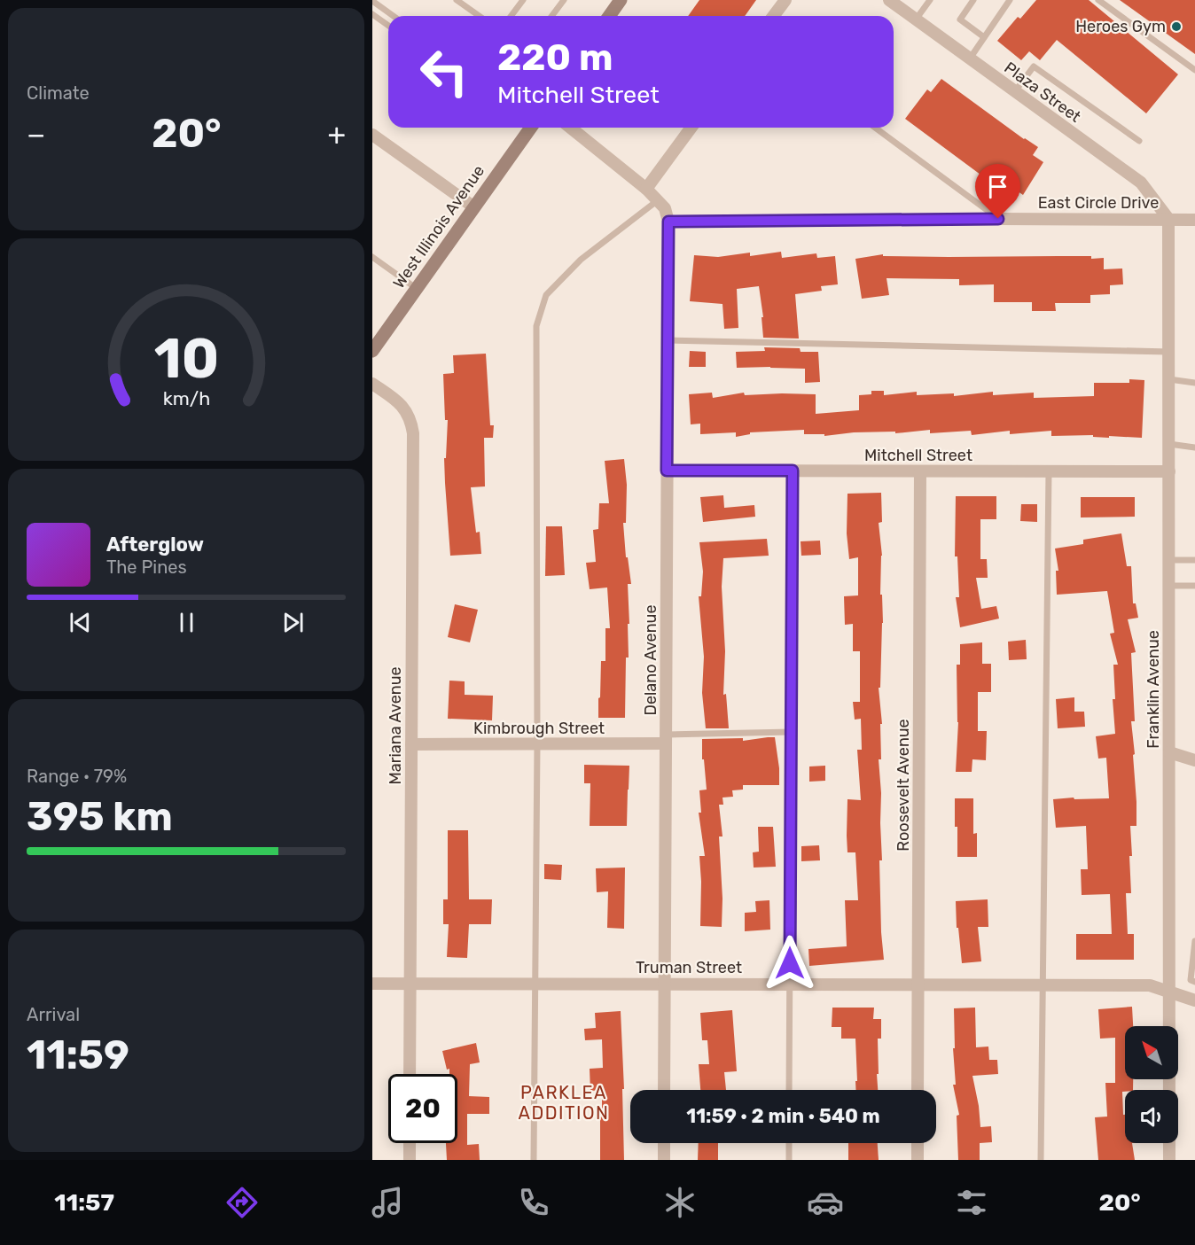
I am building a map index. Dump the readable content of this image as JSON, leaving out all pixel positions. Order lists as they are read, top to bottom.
{
  "streets": {
    "main road": ["West Illinois Avenue"],
    "street": [
      "Plaza Street",
      "East Circle Drive",
      "Mitchell Street",
      "Delano Avenue",
      "Franklin Avenue",
      "Mariana Avenue",
      "Kimbrough Street",
      "Roosevelt Avenue",
      "Truman Street"
    ]
  },
  "crossings": [
    ["Plaza Street", "East Circle Drive"],
    ["Plaza Street", "Franklin Avenue"],
    ["East Circle Drive", "Delano Avenue"],
    ["East Circle Drive", "Franklin Avenue"],
    ["Mitchell Street", "Delano Avenue"],
    ["Mitchell Street", "Franklin Avenue"],
    ["Mitchell Street", "Roosevelt Avenue"],
    ["Delano Avenue", "Kimbrough Street"],
    ["Delano Avenue", "Truman Street"],
    ["Franklin Avenue", "Truman Street"],
    ["Mariana Avenue", "Kimbrough Street"],
    ["Mariana Avenue", "Truman Street"],
    ["Roosevelt Avenue", "Truman Street"]
  ],
  "districts": ["PARKLEA ADDITION"],
  "places": ["Heroes Gym"],
  "north": "top left",
  "page": {
    "tile": [
      "Climate",
      ["Range · 79%", "395 km"],
      ["Arrival", "11:59"]
    ],
    "turn": ["220 m", "Mitchell Street"],
    "heat": ["−", "20°", "+"],
    "song": ["Afterglow", "The Pines"],
    "limit": "20",
    "trip": "11:59 · 2 min · 540 m",
    "tabs": ["11:57", "20°"],
    "gauge": ["10", "km/h"]
  }
}
